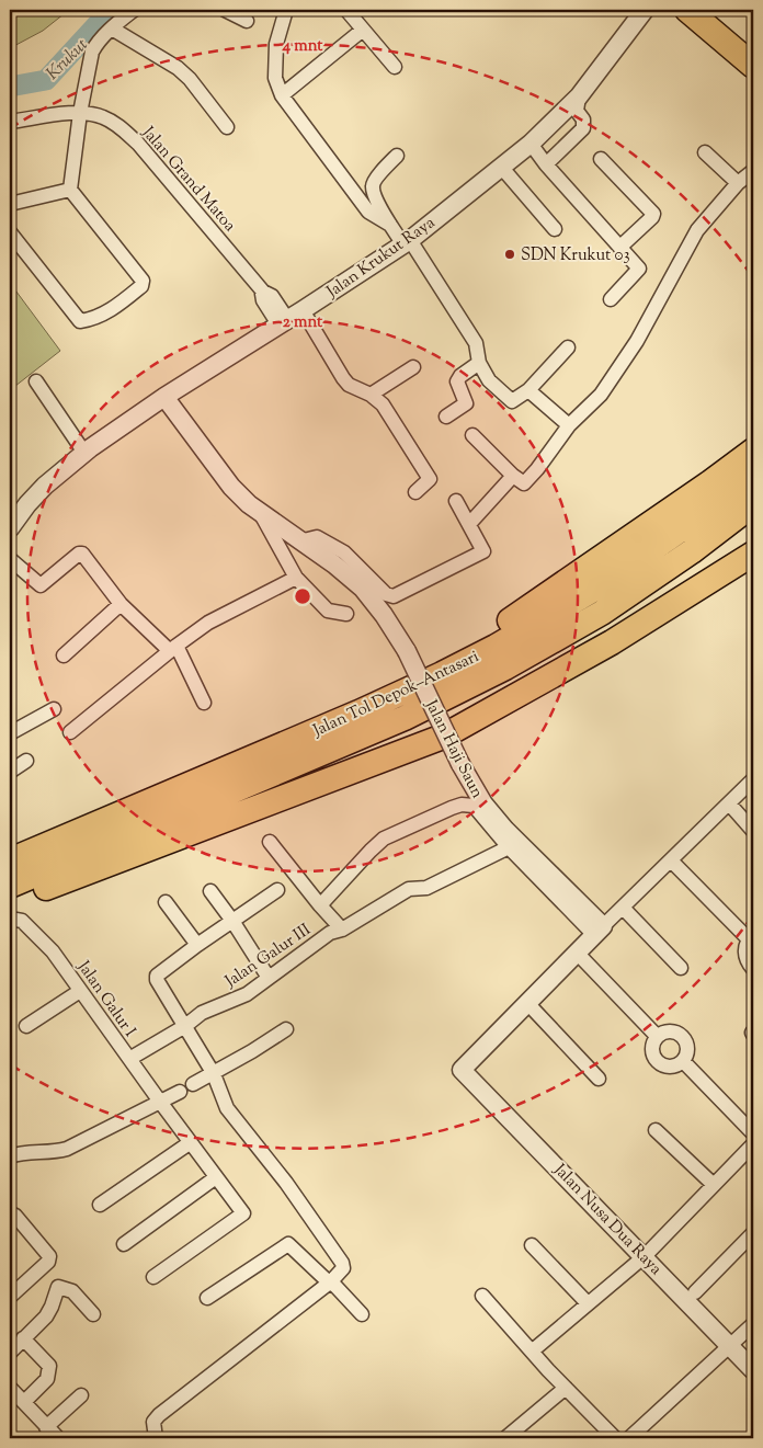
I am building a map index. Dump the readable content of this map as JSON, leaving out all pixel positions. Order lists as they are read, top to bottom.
{
  "streets": {
    "highway": ["Jalan Tol Depok–Antasari"],
    "street": [
      "Jalan Grand Matoa",
      "Jalan Krukut Raya",
      "Jalan Haji Saun",
      "Jalan Galur III",
      "Jalan Galur I",
      "Jalan Nusa Dua Raya"
    ]
  },
  "crossings": [
    ["Jalan Grand Matoa", "Jalan Krukut Raya"],
    ["Jalan Krukut Raya", "Jalan Haji Saun"],
    ["Jalan Galur III", "Jalan Galur I"]
  ],
  "water": ["Krukut"],
  "places": ["SDN Krukut 03"],
  "rings": ["4 mnt", "2 mnt"]
}
